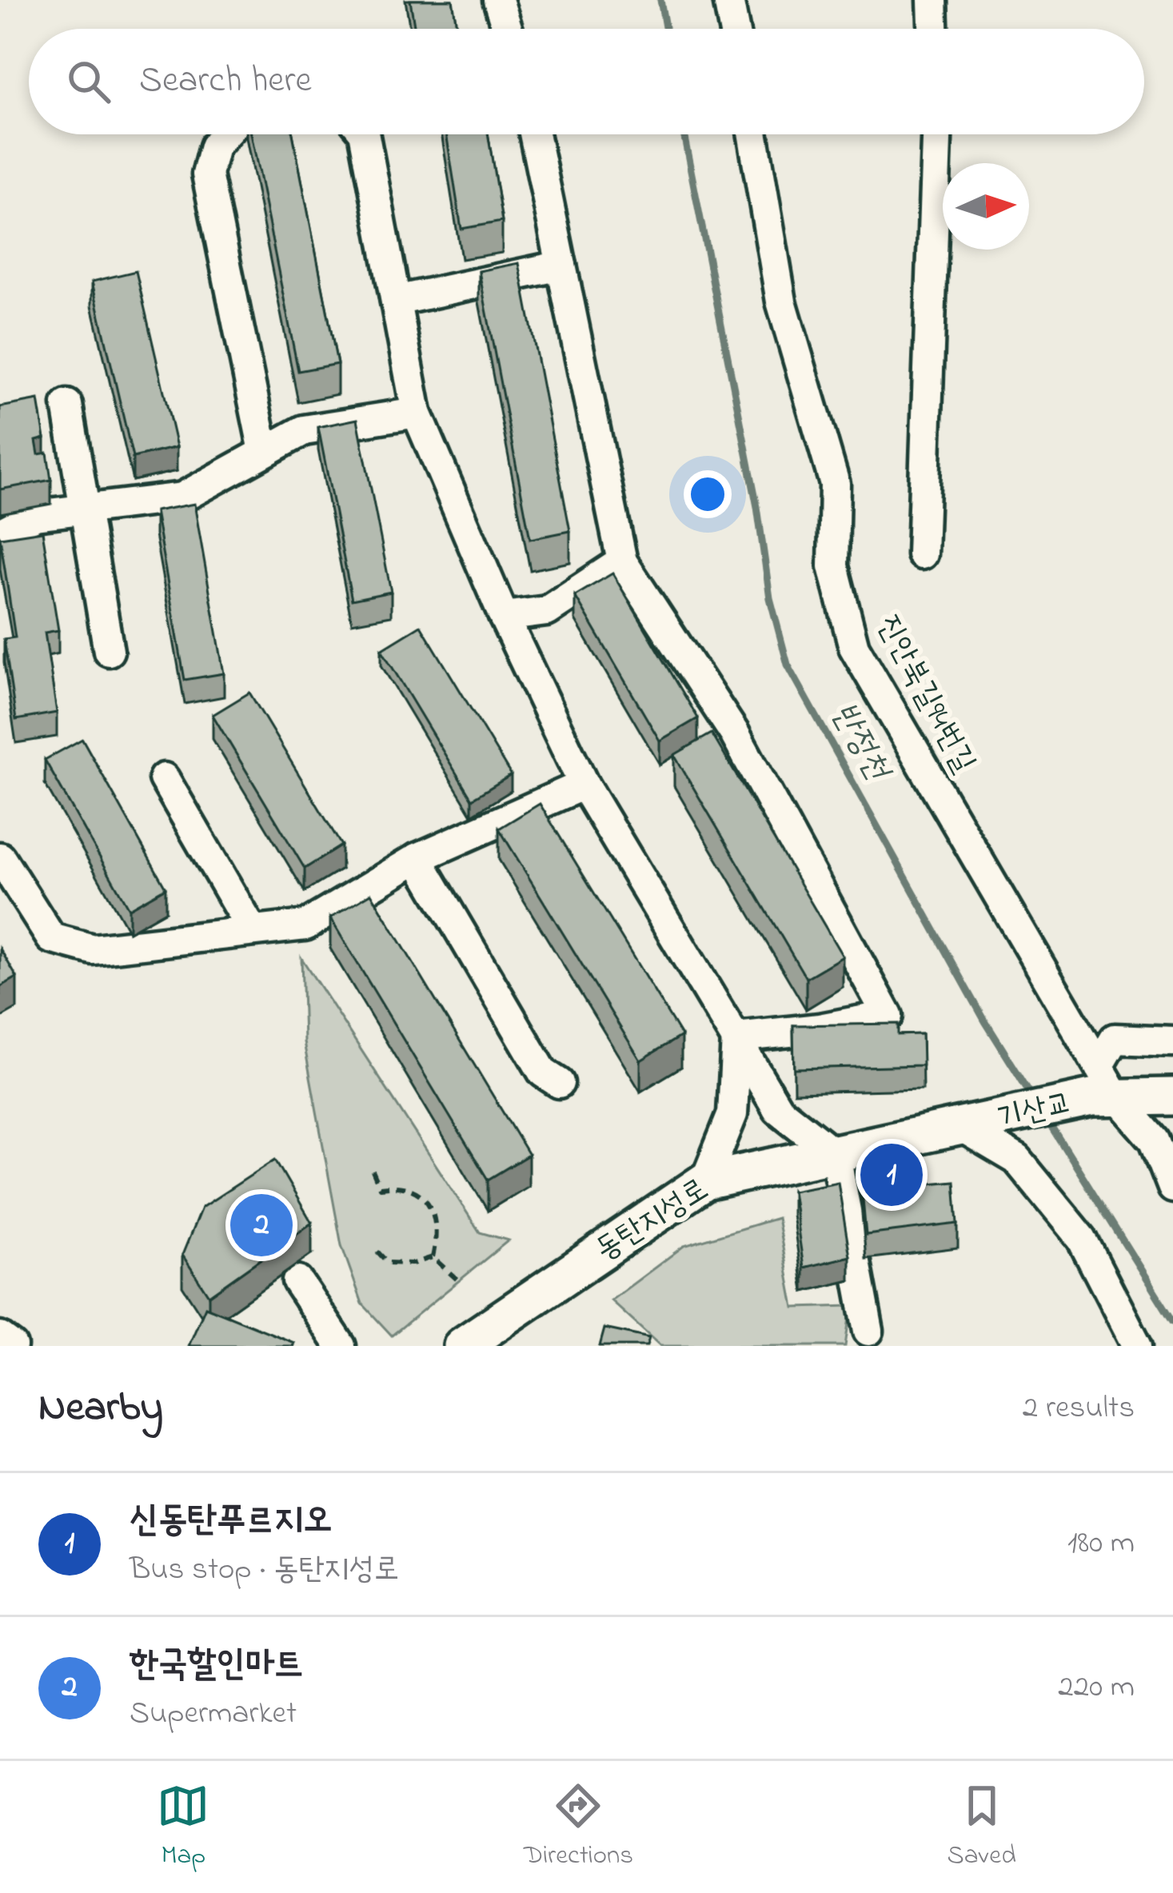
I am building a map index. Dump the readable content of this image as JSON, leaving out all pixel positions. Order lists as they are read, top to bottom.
{
  "streets": {
    "main road": ["기산교", "동탄지성로"],
    "street": ["진안북길94번길"]
  },
  "crossings": [
    ["진안북길94번길", "기산교"],
    ["기산교", "동탄지성로"]
  ],
  "water": ["반정천"],
  "north": "right",
  "page": {
    "search": "Search here",
    "pins": ["1", "2"],
    "heading": ["Nearby", "2 results"],
    "list": [
      {
        "mark": "1",
        "name": "신동탄푸르지오",
        "note": "Bus stop · 동탄지성로",
        "value": "180 m"
      },
      {
        "mark": "2",
        "name": "한국할인마트",
        "note": "Supermarket",
        "value": "220 m"
      }
    ],
    "nav": ["Map", "Directions", "Saved"]
  }
}
